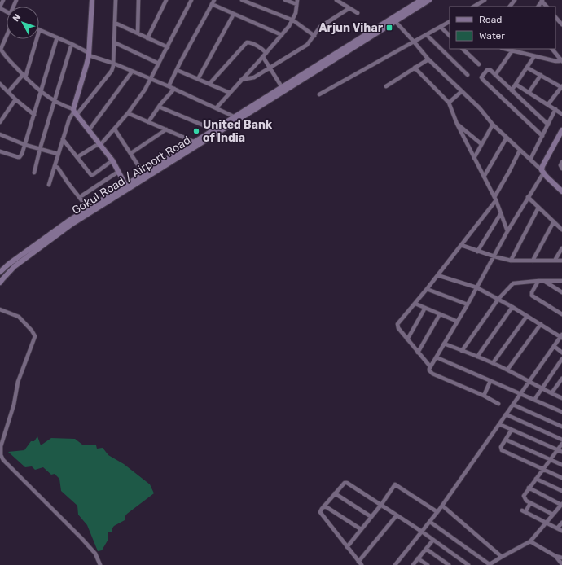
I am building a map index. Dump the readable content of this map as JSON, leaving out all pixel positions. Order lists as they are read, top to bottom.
{
  "streets": {
    "main road": ["Gokul Road / Airport Road"]
  },
  "places": {
    "transit": ["Arjun Vihar"],
    "other": ["United Bank of India"]
  },
  "legend": ["Road", "Water"],
  "north": "top left"
}
